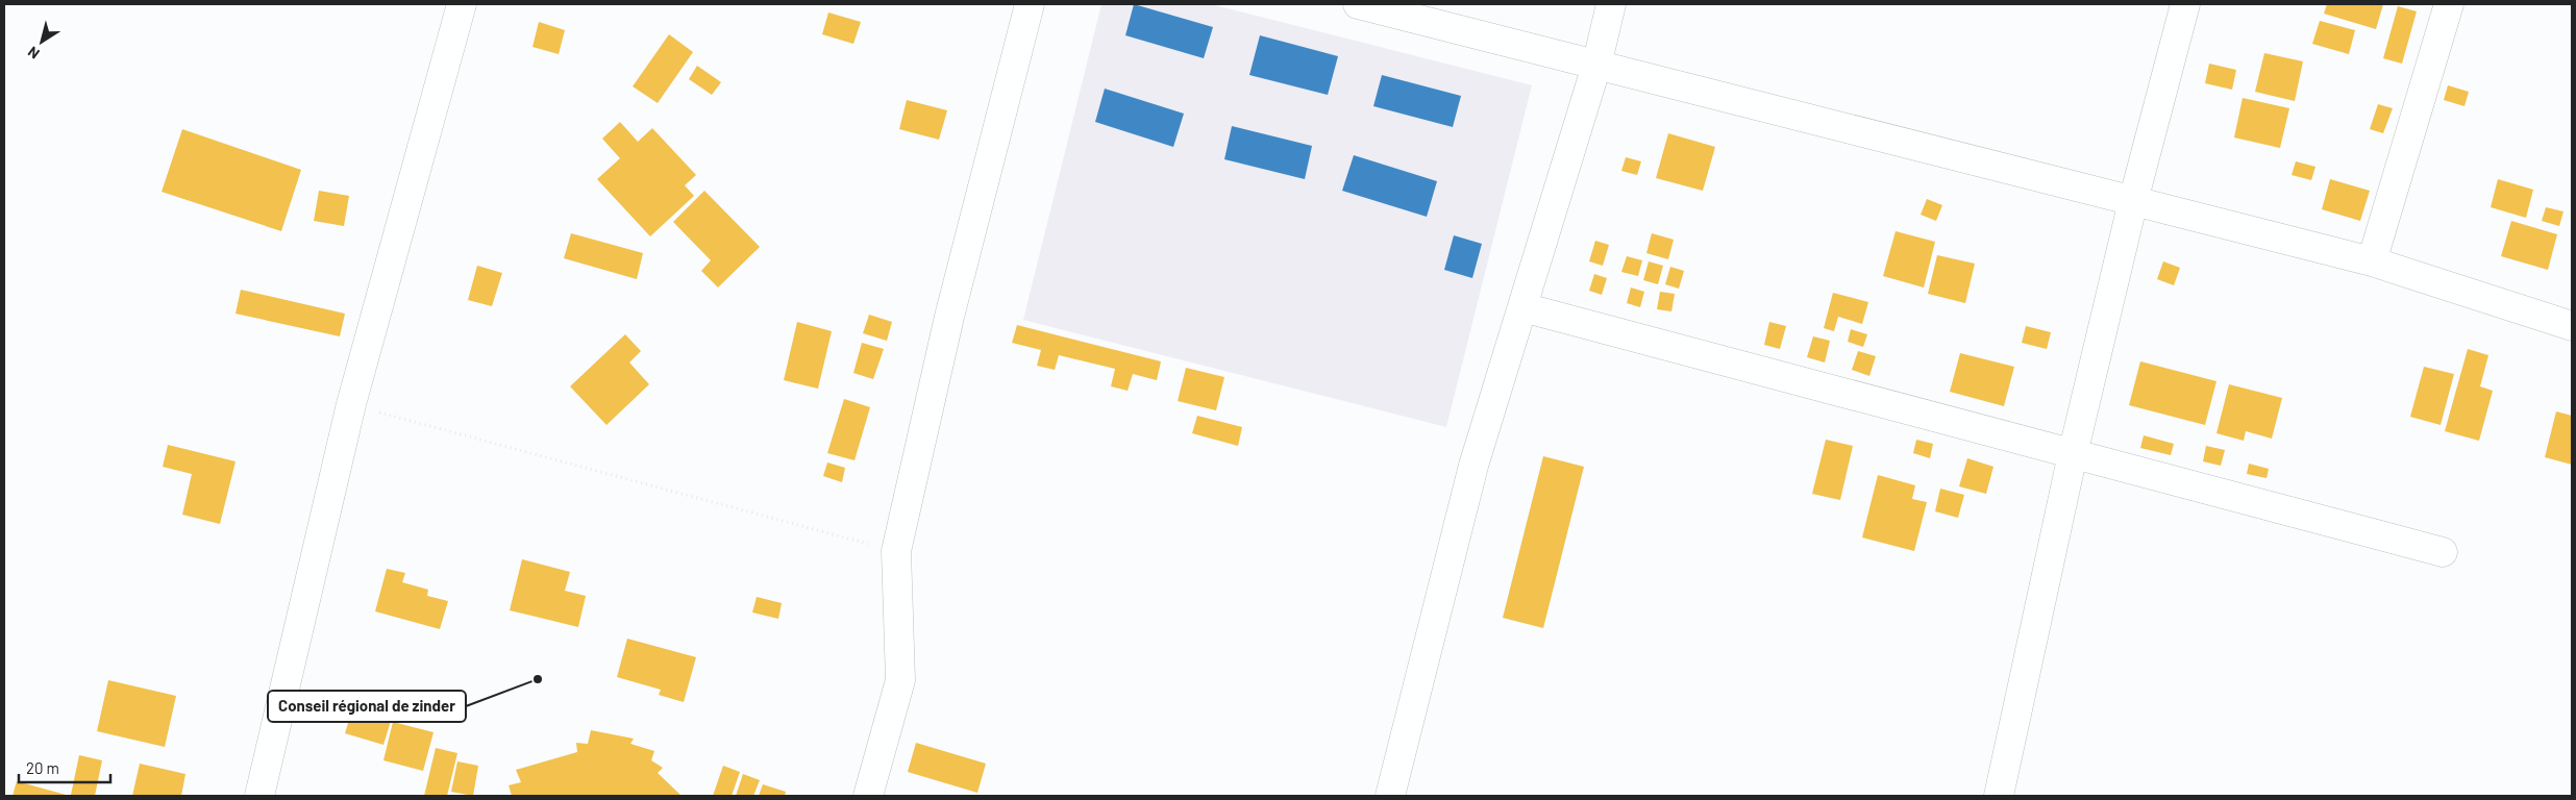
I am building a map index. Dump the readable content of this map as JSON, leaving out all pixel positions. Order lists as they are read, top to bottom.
{
  "places": ["Conseil régional de zinder"],
  "scale_bar": "20 m",
  "north": "bottom left"
}
